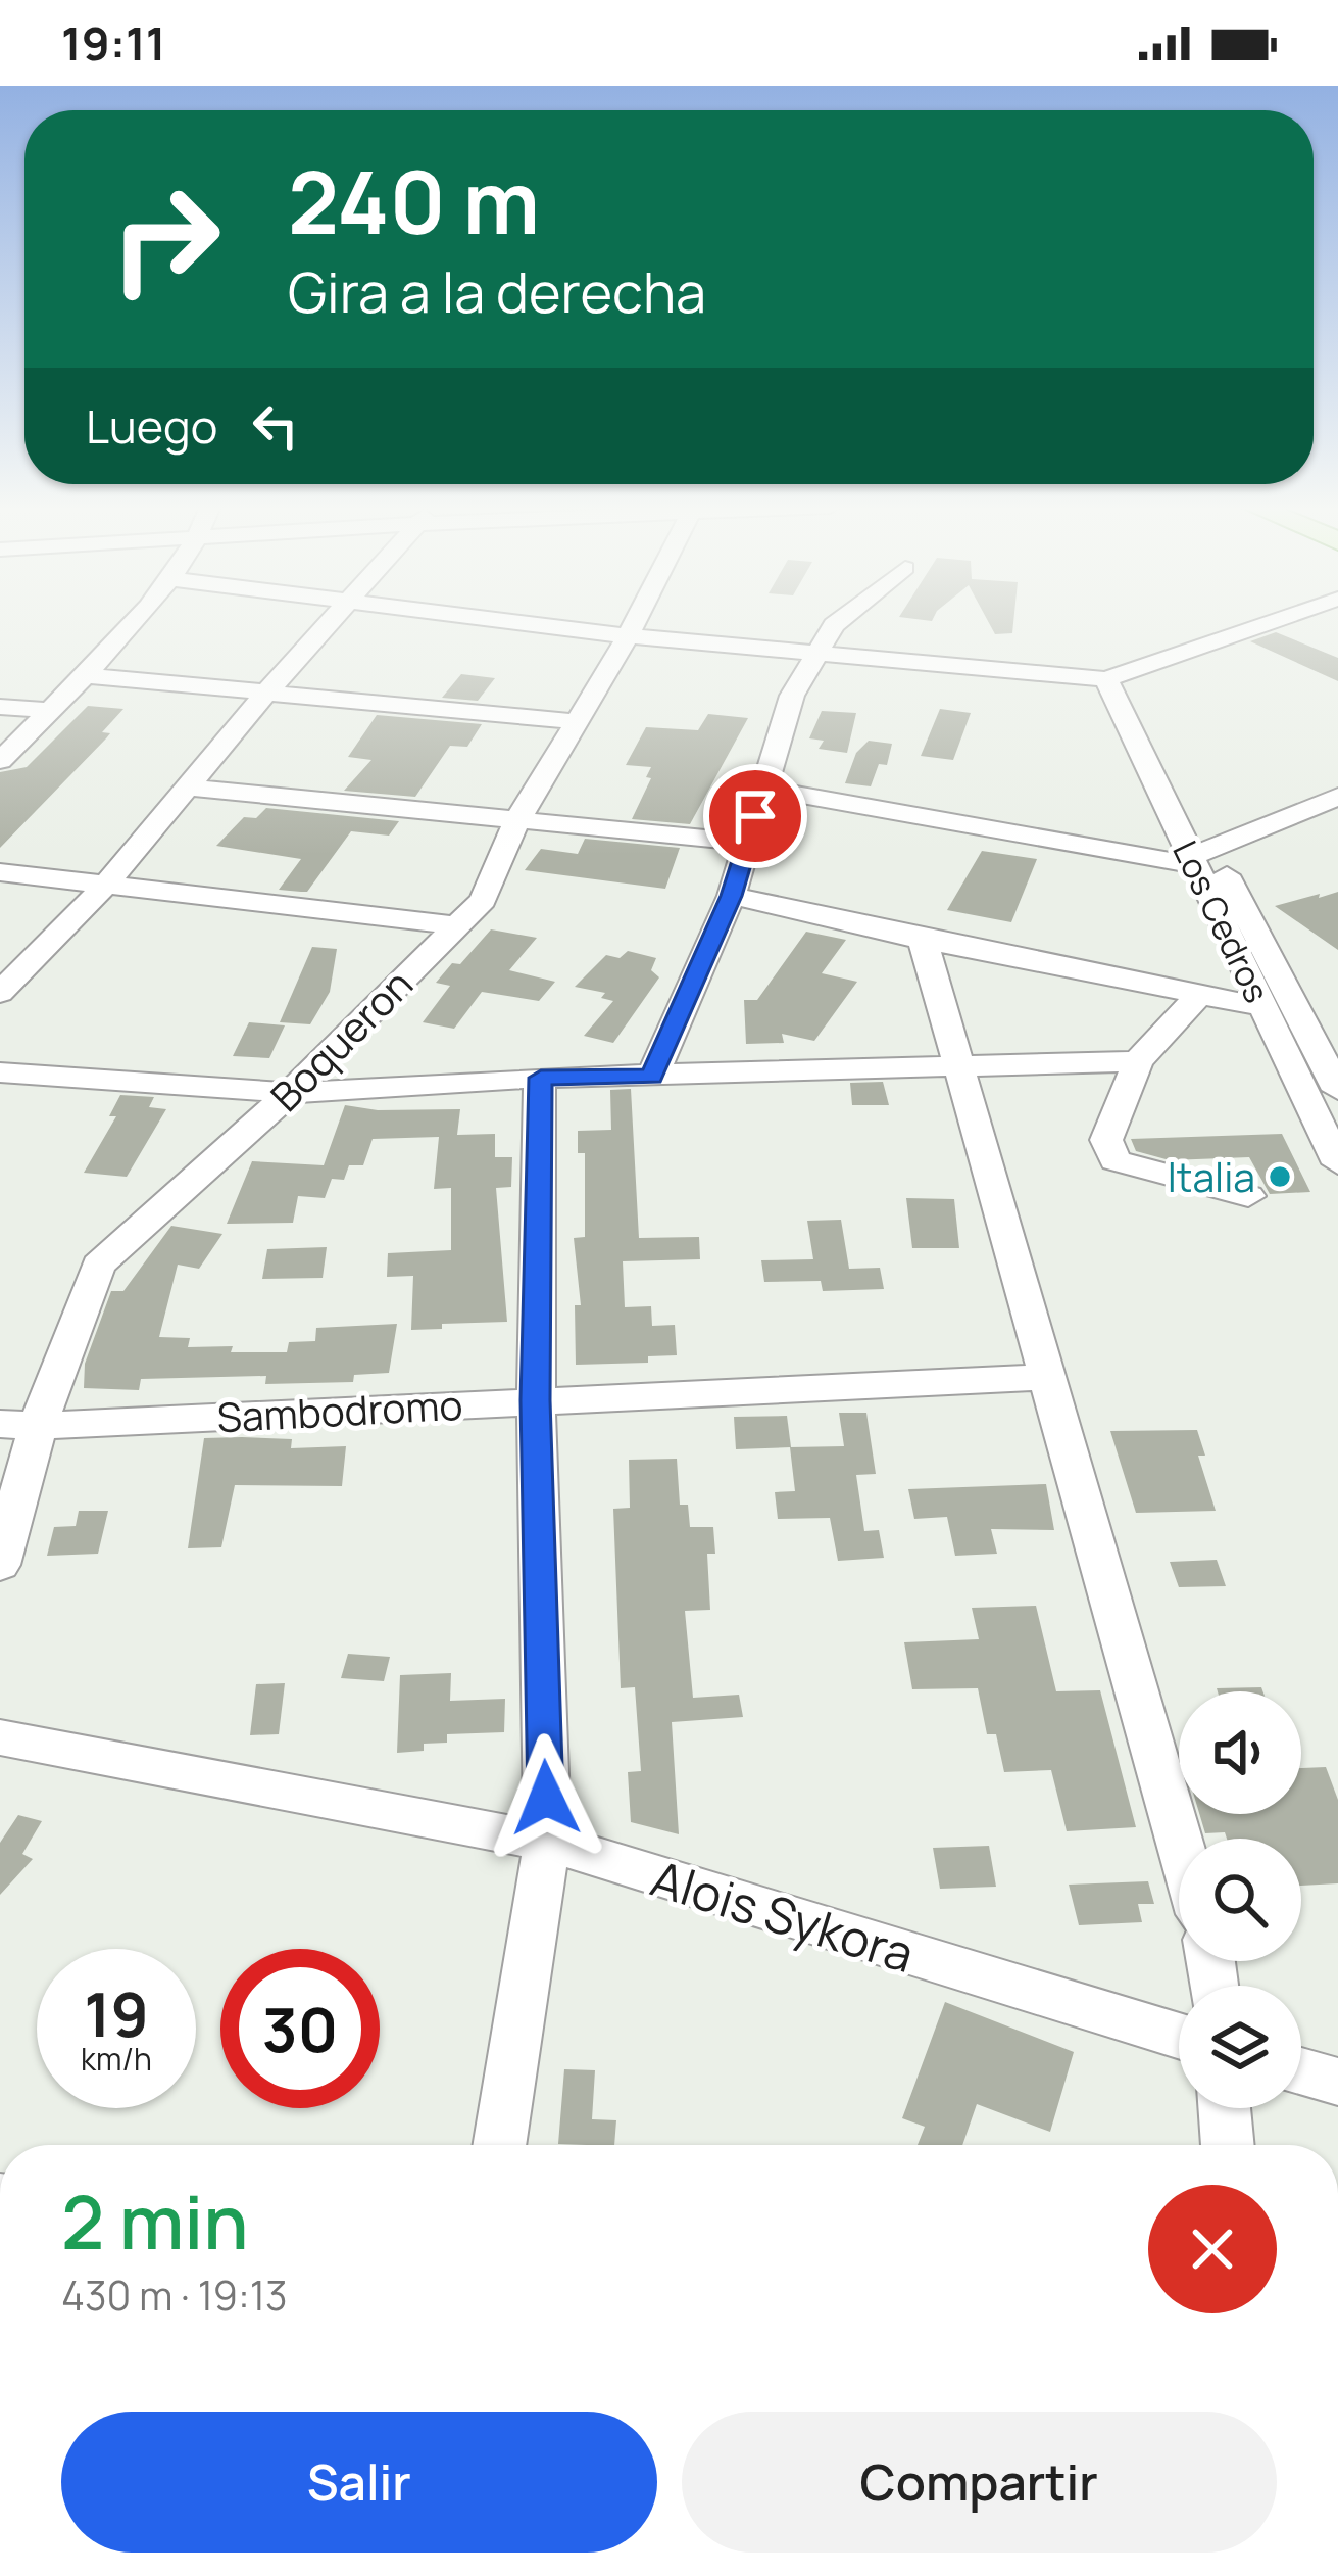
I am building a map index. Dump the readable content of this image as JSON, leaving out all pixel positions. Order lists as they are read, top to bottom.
{
  "streets": {
    "street": [
      "Los Cedros",
      "Boqueron",
      "Sambodromo",
      "Alois Sykora"
    ]
  },
  "crossings": [
    ["Boqueron", "Sambodromo"]
  ],
  "places": ["Italia"],
  "page": {
    "status": "19:11",
    "turn": ["240 m", "Gira a la derecha"],
    "then": "Luego",
    "speed": "19 km/h",
    "limit": "30",
    "heading": ["2 min", "430 m · 19:13"],
    "buttons": ["Salir", "Compartir"]
  }
}
